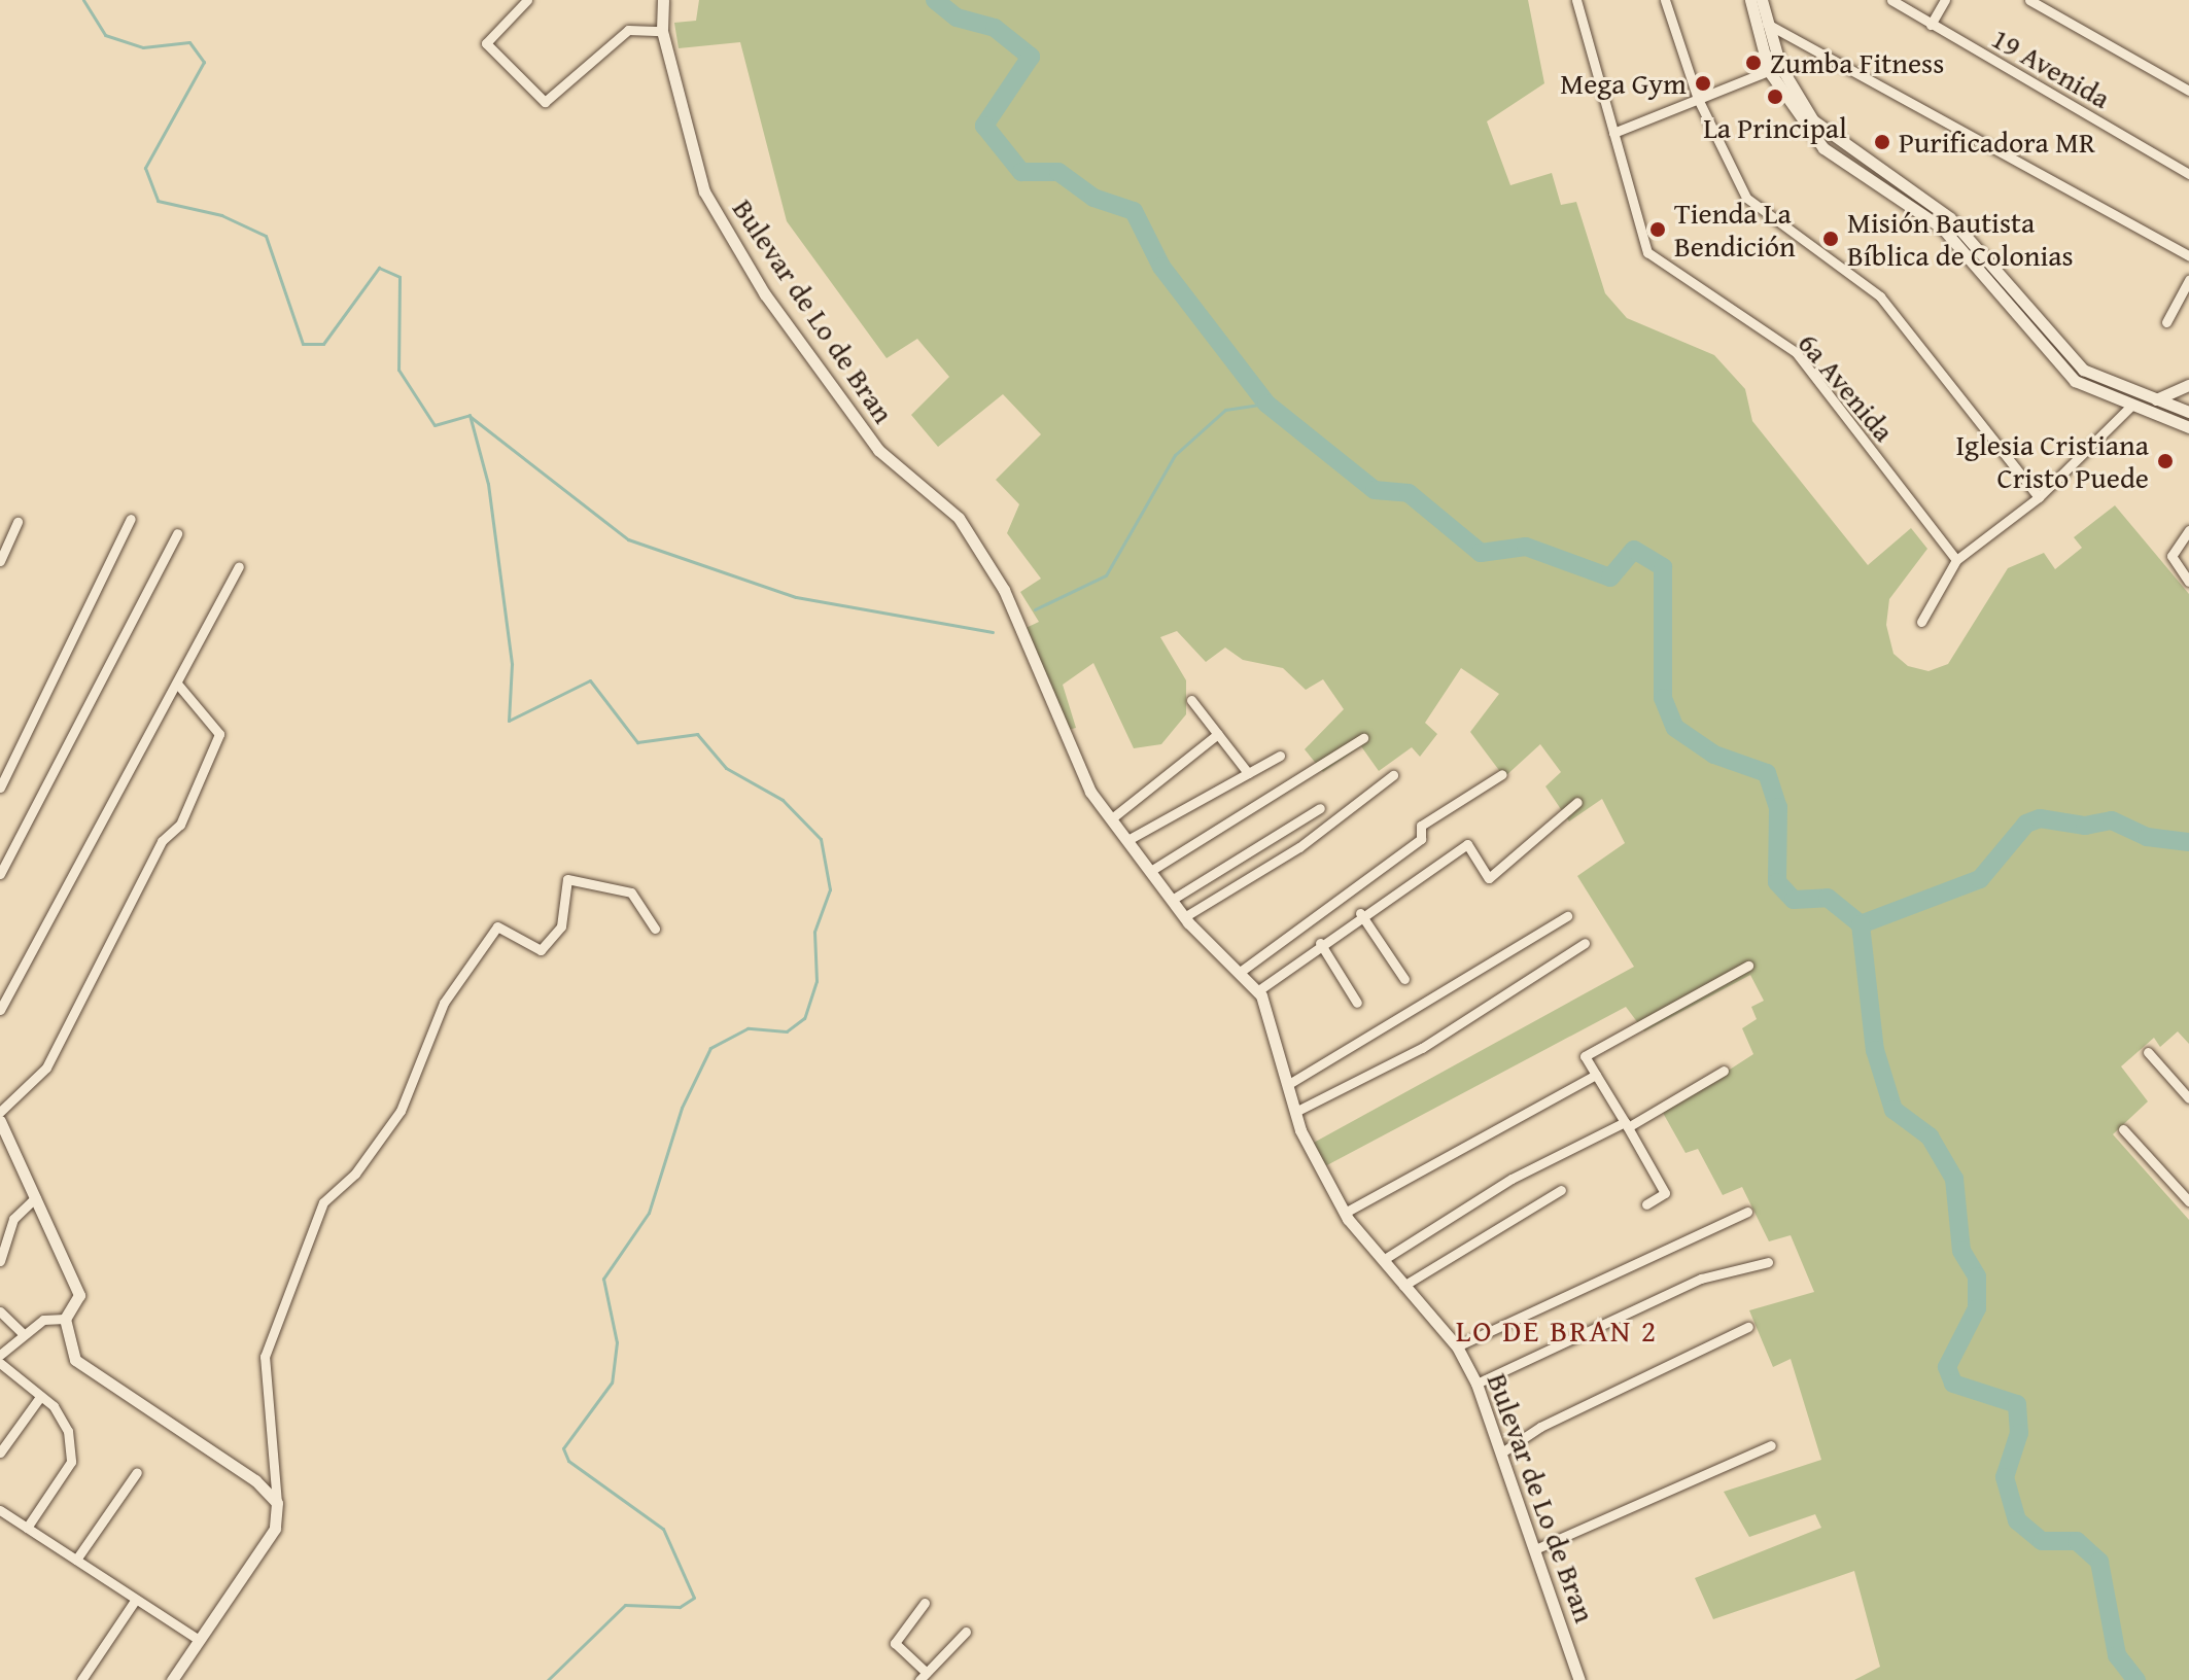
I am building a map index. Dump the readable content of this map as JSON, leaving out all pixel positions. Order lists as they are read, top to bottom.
{
  "streets": {
    "street": ["19 Avenida", "Bulevar de Lo de Bran", "6a Avenida"]
  },
  "districts": ["LO DE BRAN 2"],
  "places": [
    "Zumba Fitness",
    "Mega Gym",
    "La Principal",
    "Purificadora MR",
    "Tienda La Bendición",
    "Misión Bautista Bíblica de Colonias",
    "Iglesia Cristiana Cristo Puede"
  ]
}
